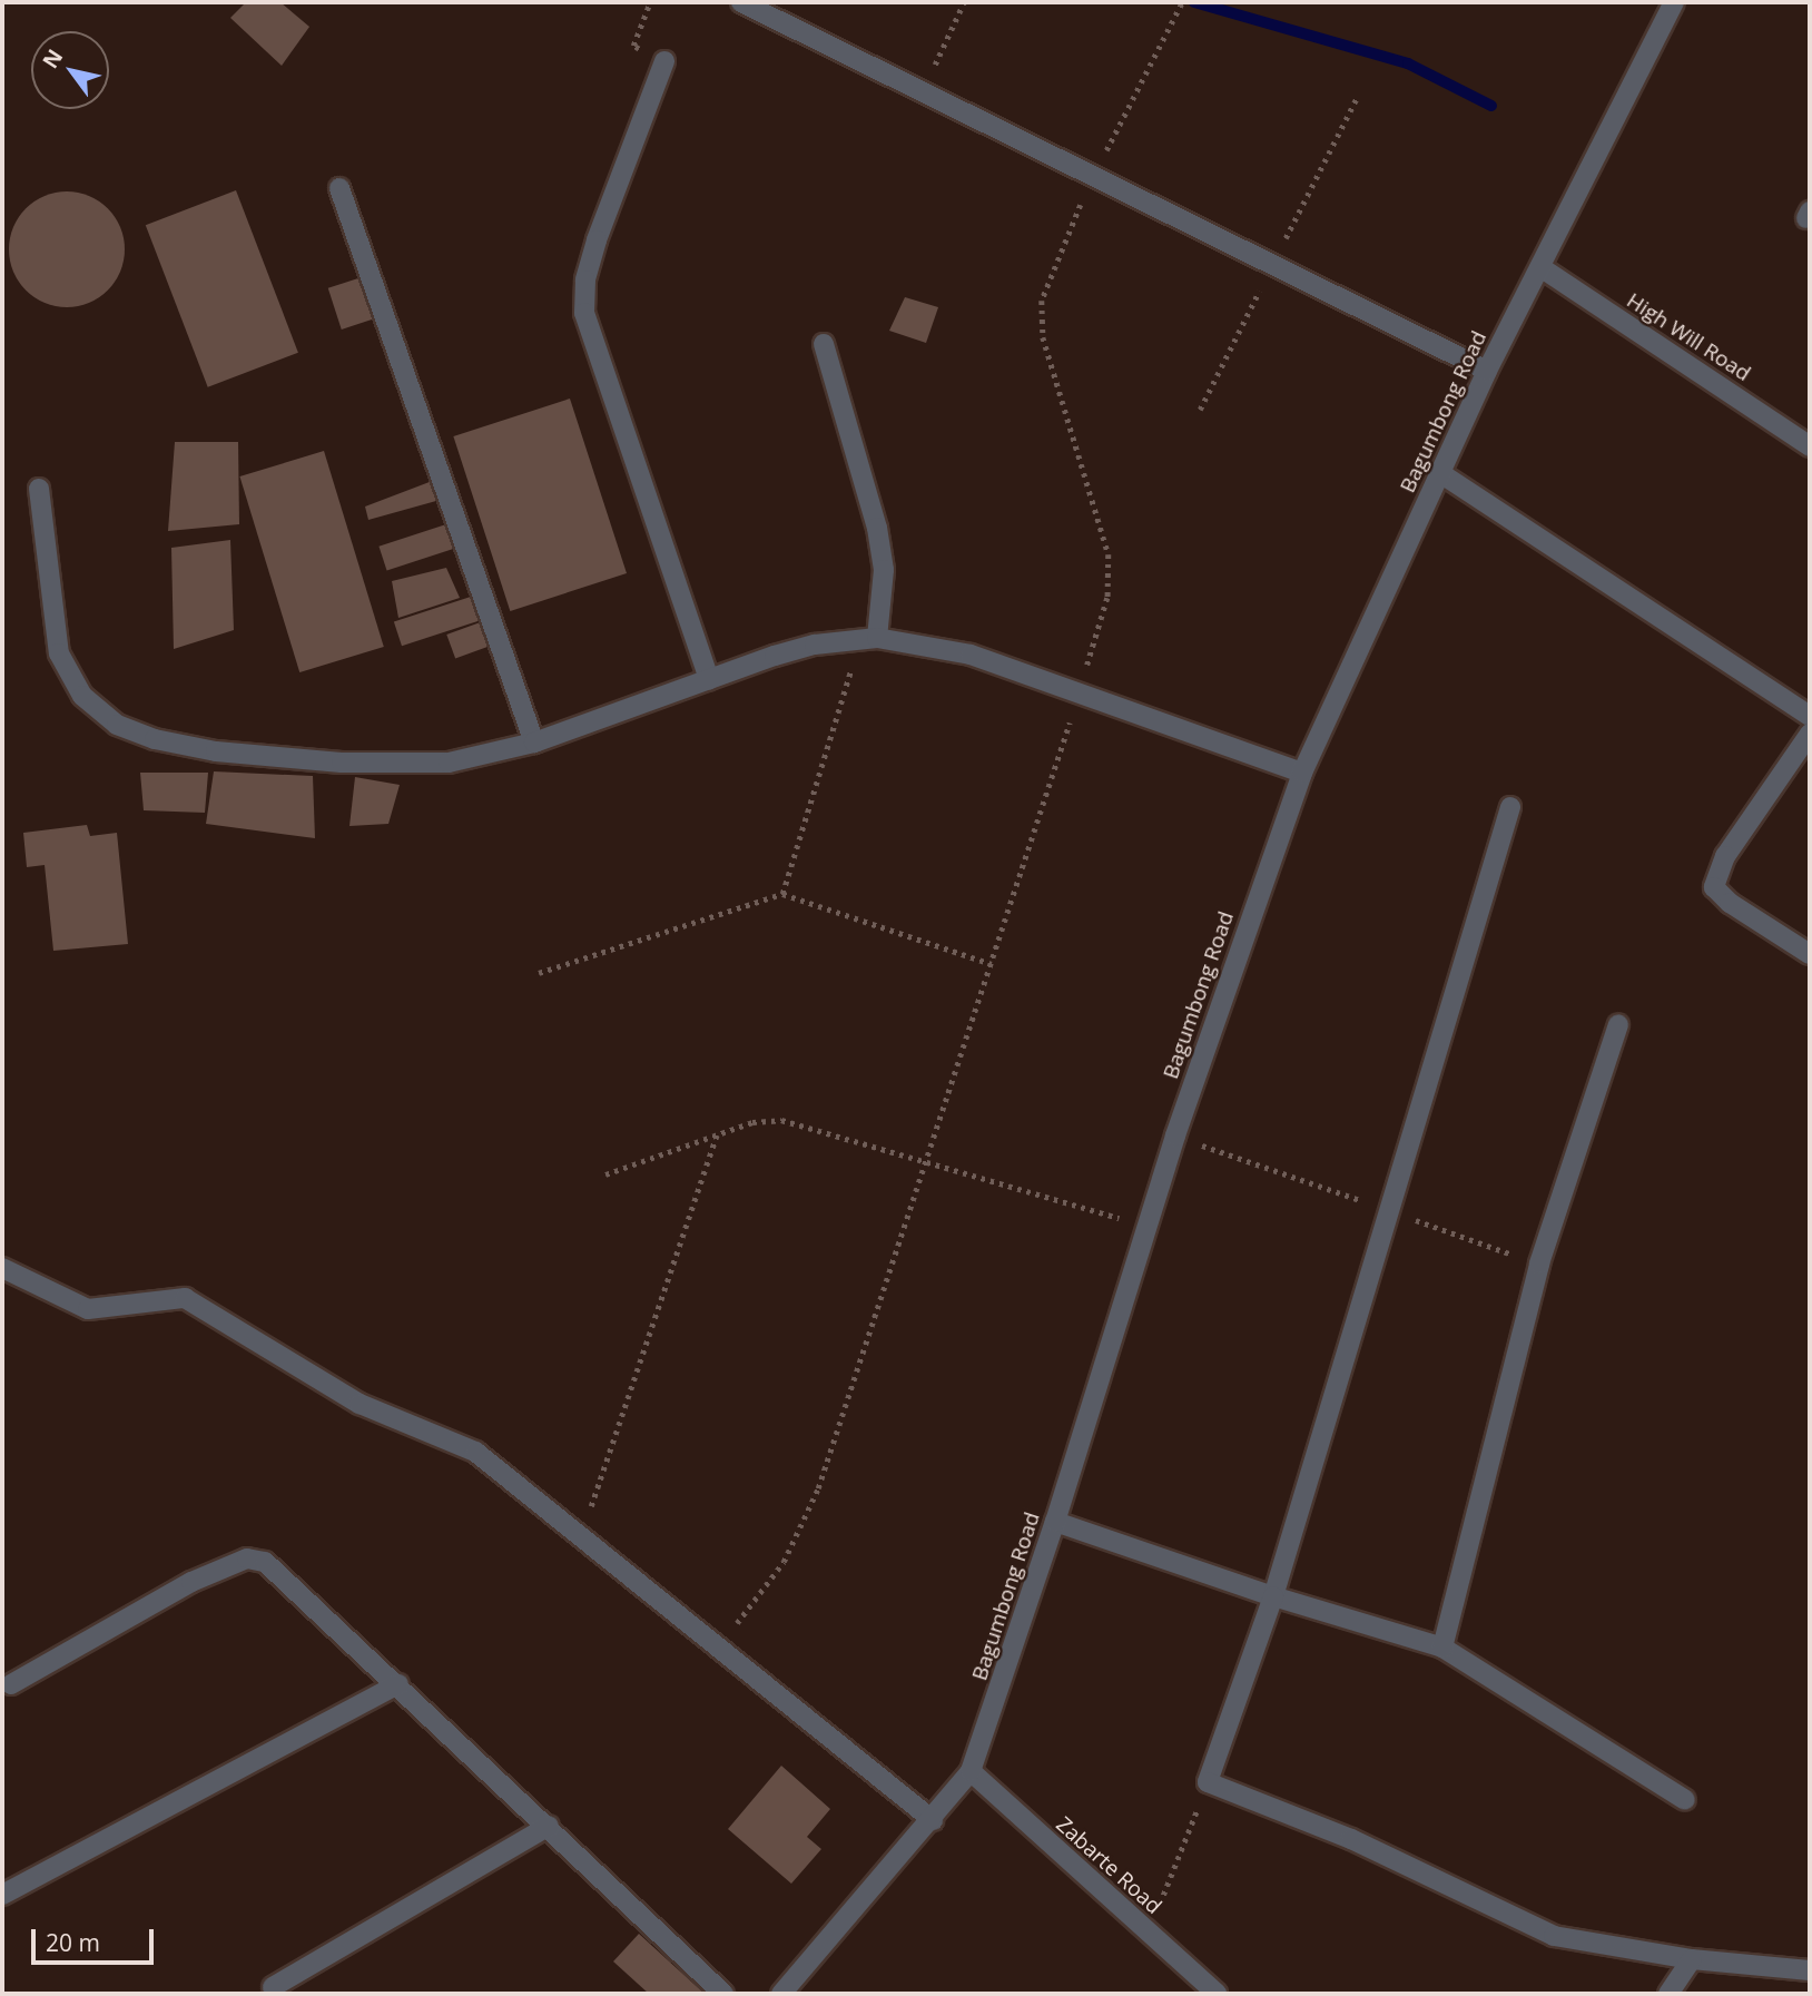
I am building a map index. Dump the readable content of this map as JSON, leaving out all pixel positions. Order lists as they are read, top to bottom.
{
  "streets": {
    "street": ["High Will Road", "Bagumbong Road", "Zabarte Road"]
  },
  "crossings": [
    ["High Will Road", "Bagumbong Road"],
    ["Bagumbong Road", "Zabarte Road"]
  ],
  "scale_bar": "20 m",
  "north": "top left"
}
